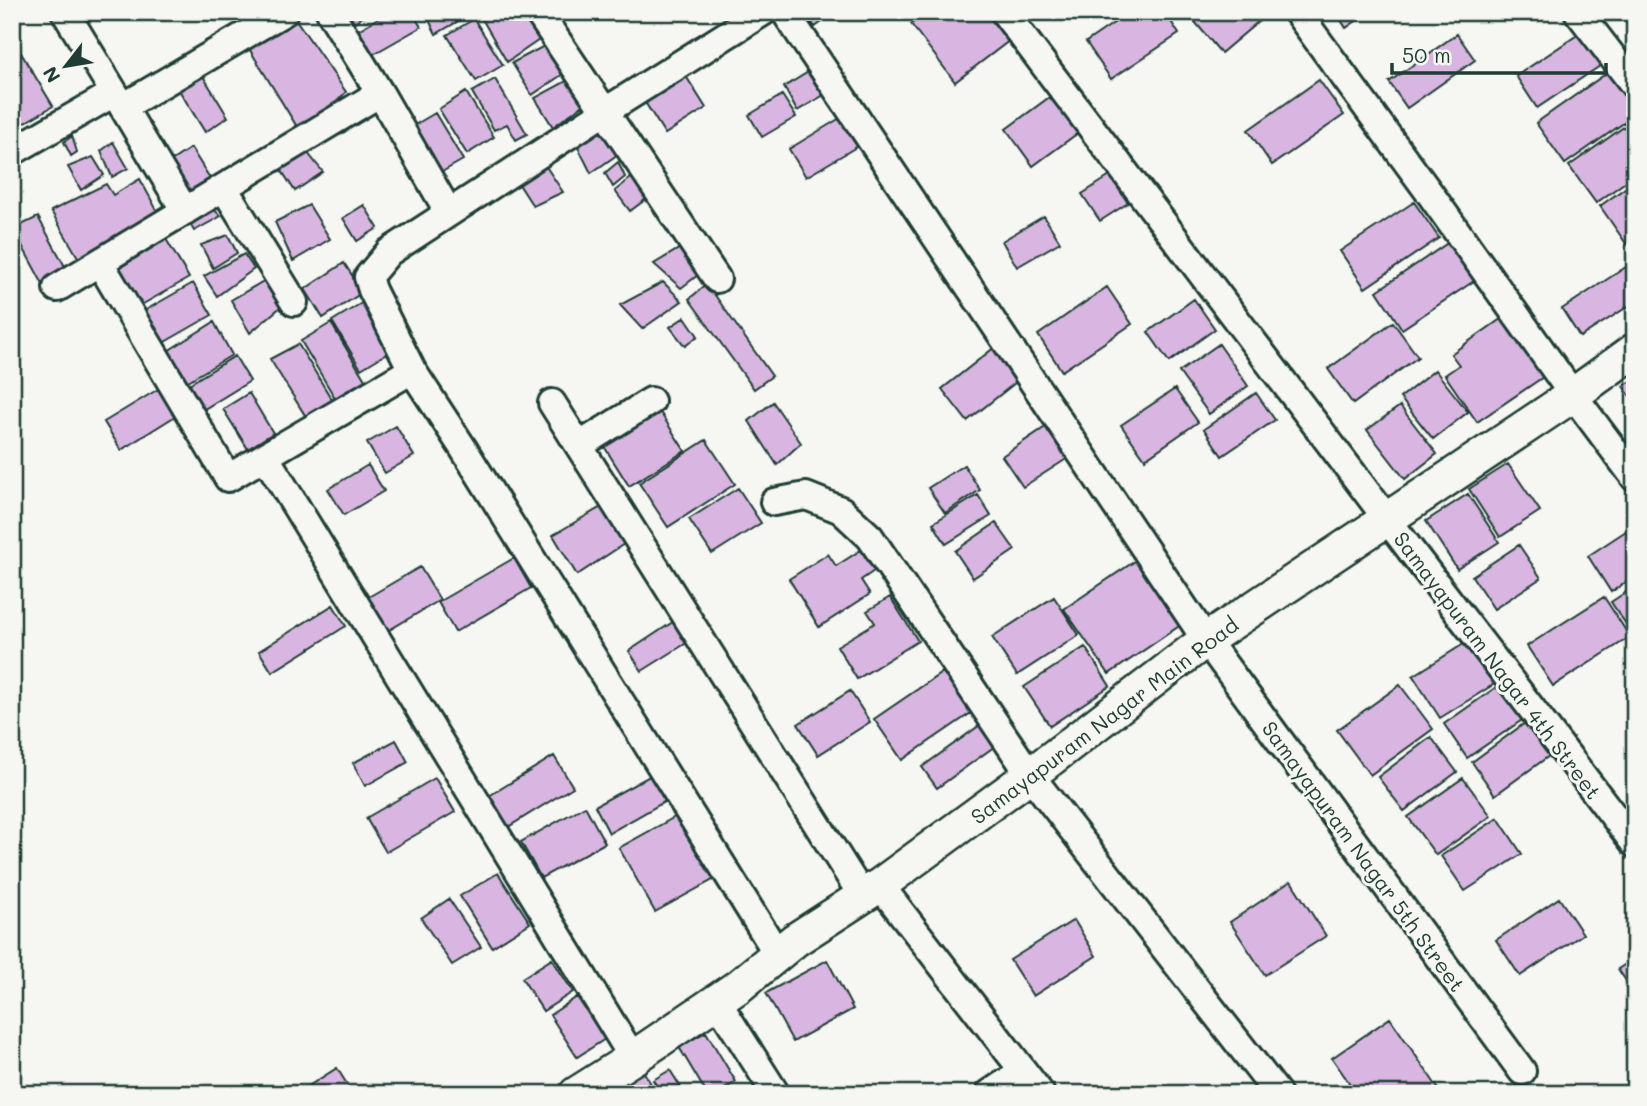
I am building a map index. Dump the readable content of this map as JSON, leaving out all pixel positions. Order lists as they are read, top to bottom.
{
  "streets": {
    "street": ["Samayapuram Nagar 4th Street", "Samayapuram Nagar Main Road", "Samayapuram Nagar 5th Street"]
  },
  "crossings": [
    ["Samayapuram Nagar 4th Street", "Samayapuram Nagar Main Road"],
    ["Samayapuram Nagar Main Road", "Samayapuram Nagar 5th Street"]
  ],
  "scale_bar": "50 m",
  "north": "bottom left"
}
